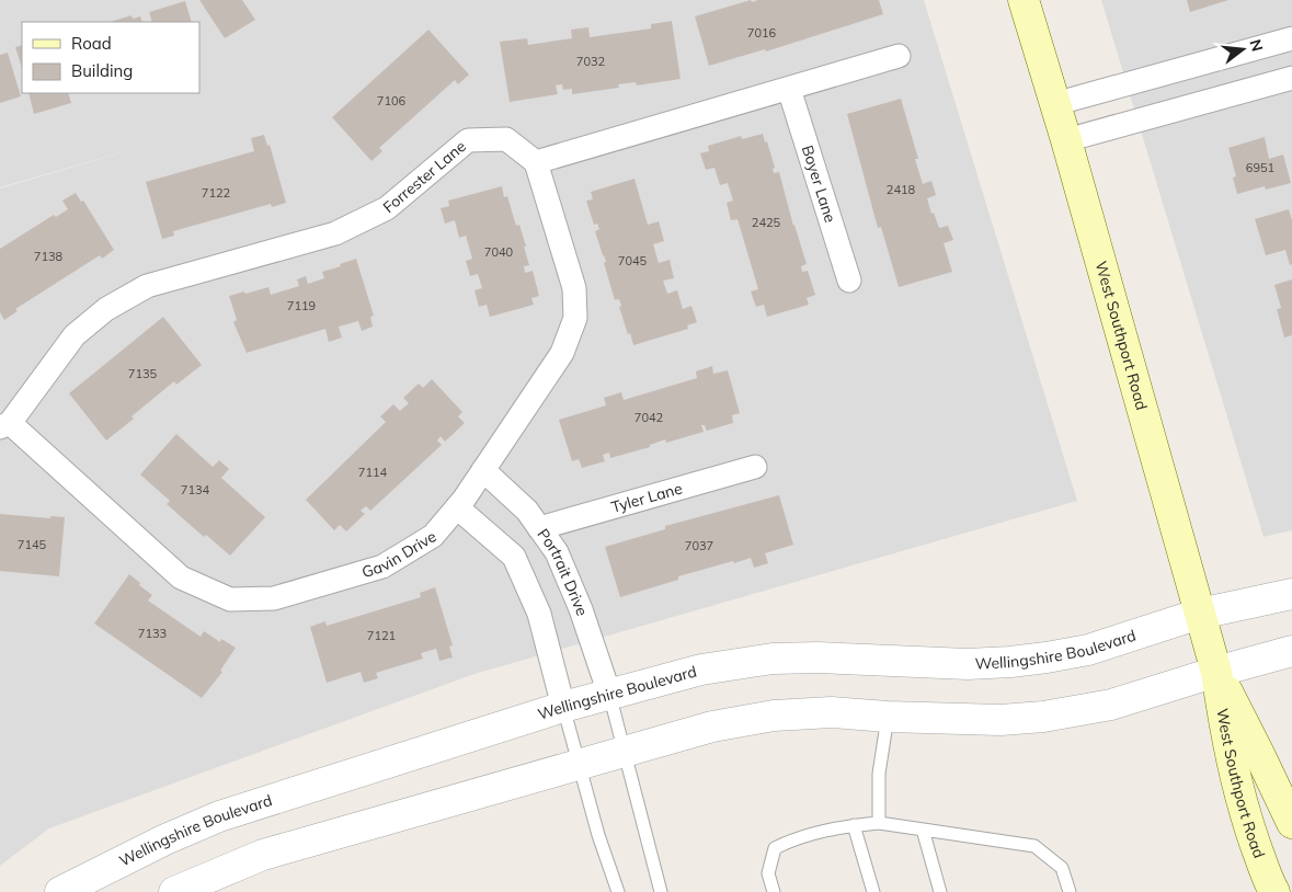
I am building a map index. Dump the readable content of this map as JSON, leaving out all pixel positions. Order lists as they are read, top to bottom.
{
  "streets": {
    "main road": ["West Southport Road"],
    "street": [
      "Forrester Lane",
      "Boyer Lane",
      "Tyler Lane",
      "Gavin Drive",
      "Portrait Drive",
      "Wellingshire Boulevard"
    ]
  },
  "crossings": [
    ["Forrester Lane", "Gavin Drive"],
    ["West Southport Road", "Wellingshire Boulevard"],
    ["Tyler Lane", "Portrait Drive"],
    ["Gavin Drive", "Portrait Drive"],
    ["Portrait Drive", "Wellingshire Boulevard"]
  ],
  "house_numbers": [
    "7016",
    "7032",
    "7106",
    "6951",
    "2418",
    "7122",
    "2425",
    "7040",
    "7138",
    "7045",
    "7119",
    "7135",
    "7042",
    "7114",
    "7134",
    "7145",
    "7037",
    "7133",
    "7121"
  ],
  "legend": ["Road", "Building"],
  "north": "right"
}
